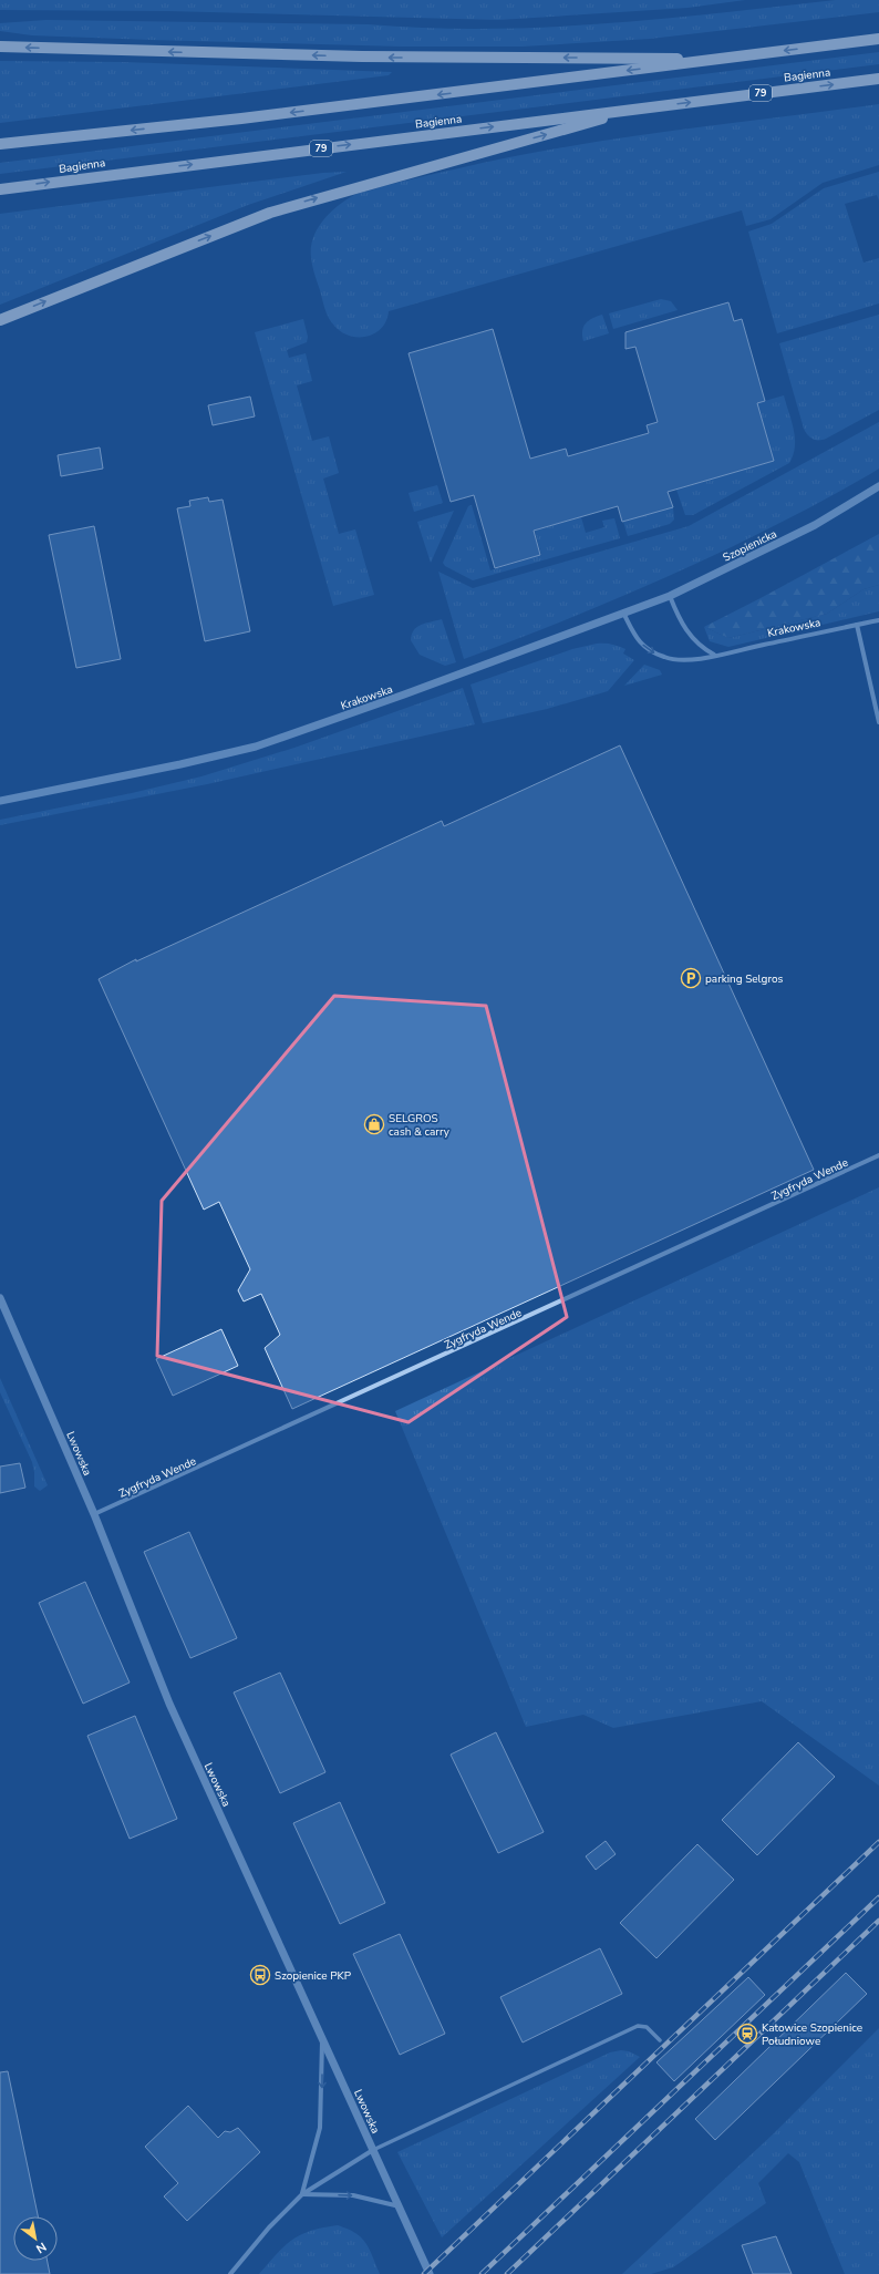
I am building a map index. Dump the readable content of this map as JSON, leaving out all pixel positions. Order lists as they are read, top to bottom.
{
  "streets": {
    "main road": ["Bagienna", "79"],
    "street": [
      "Szopienicka",
      "Krakowska",
      "Zygfryda Wende",
      "Lwowska"
    ]
  },
  "crossings": [
    ["Szopienicka", "Krakowska"],
    ["Zygfryda Wende", "Lwowska"]
  ],
  "places": {
    "parking": ["parking Selgros"],
    "shop": ["SELGROS cash & carry"],
    "bus stop": ["Szopienice PKP"],
    "station": ["Katowice Szopienice Południowe"]
  },
  "north": "bottom right"
}
